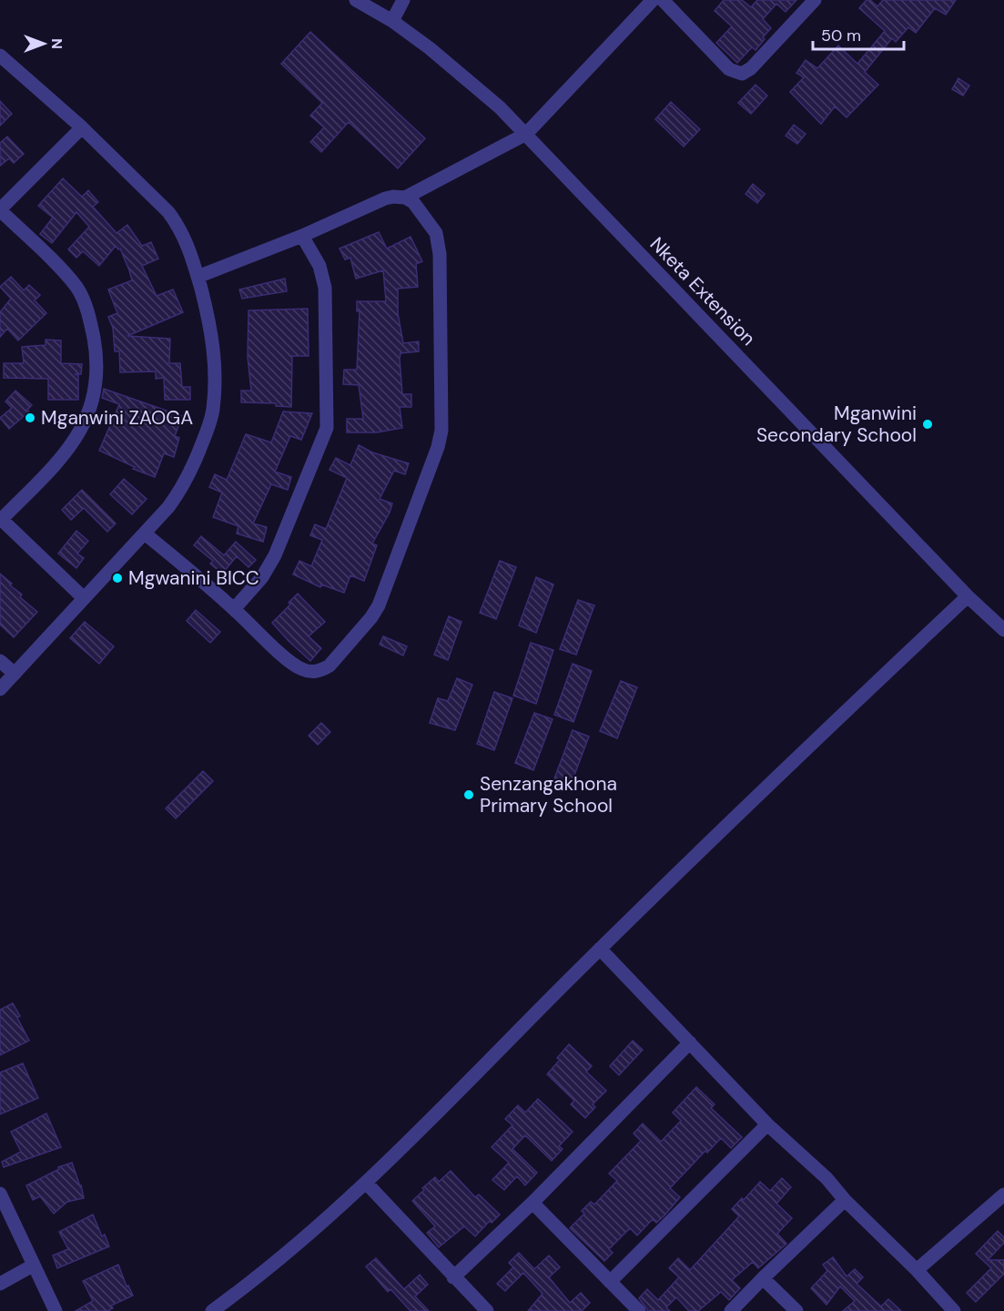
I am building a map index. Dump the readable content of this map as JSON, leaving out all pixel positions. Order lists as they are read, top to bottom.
{
  "streets": {
    "street": ["Nketa Extension"]
  },
  "places": [
    "Mganwini ZAOGA",
    "Mganwini Secondary School",
    "Mgwanini BICC",
    "Senzangakhona Primary School"
  ],
  "scale_bar": "50 m",
  "north": "right"
}
